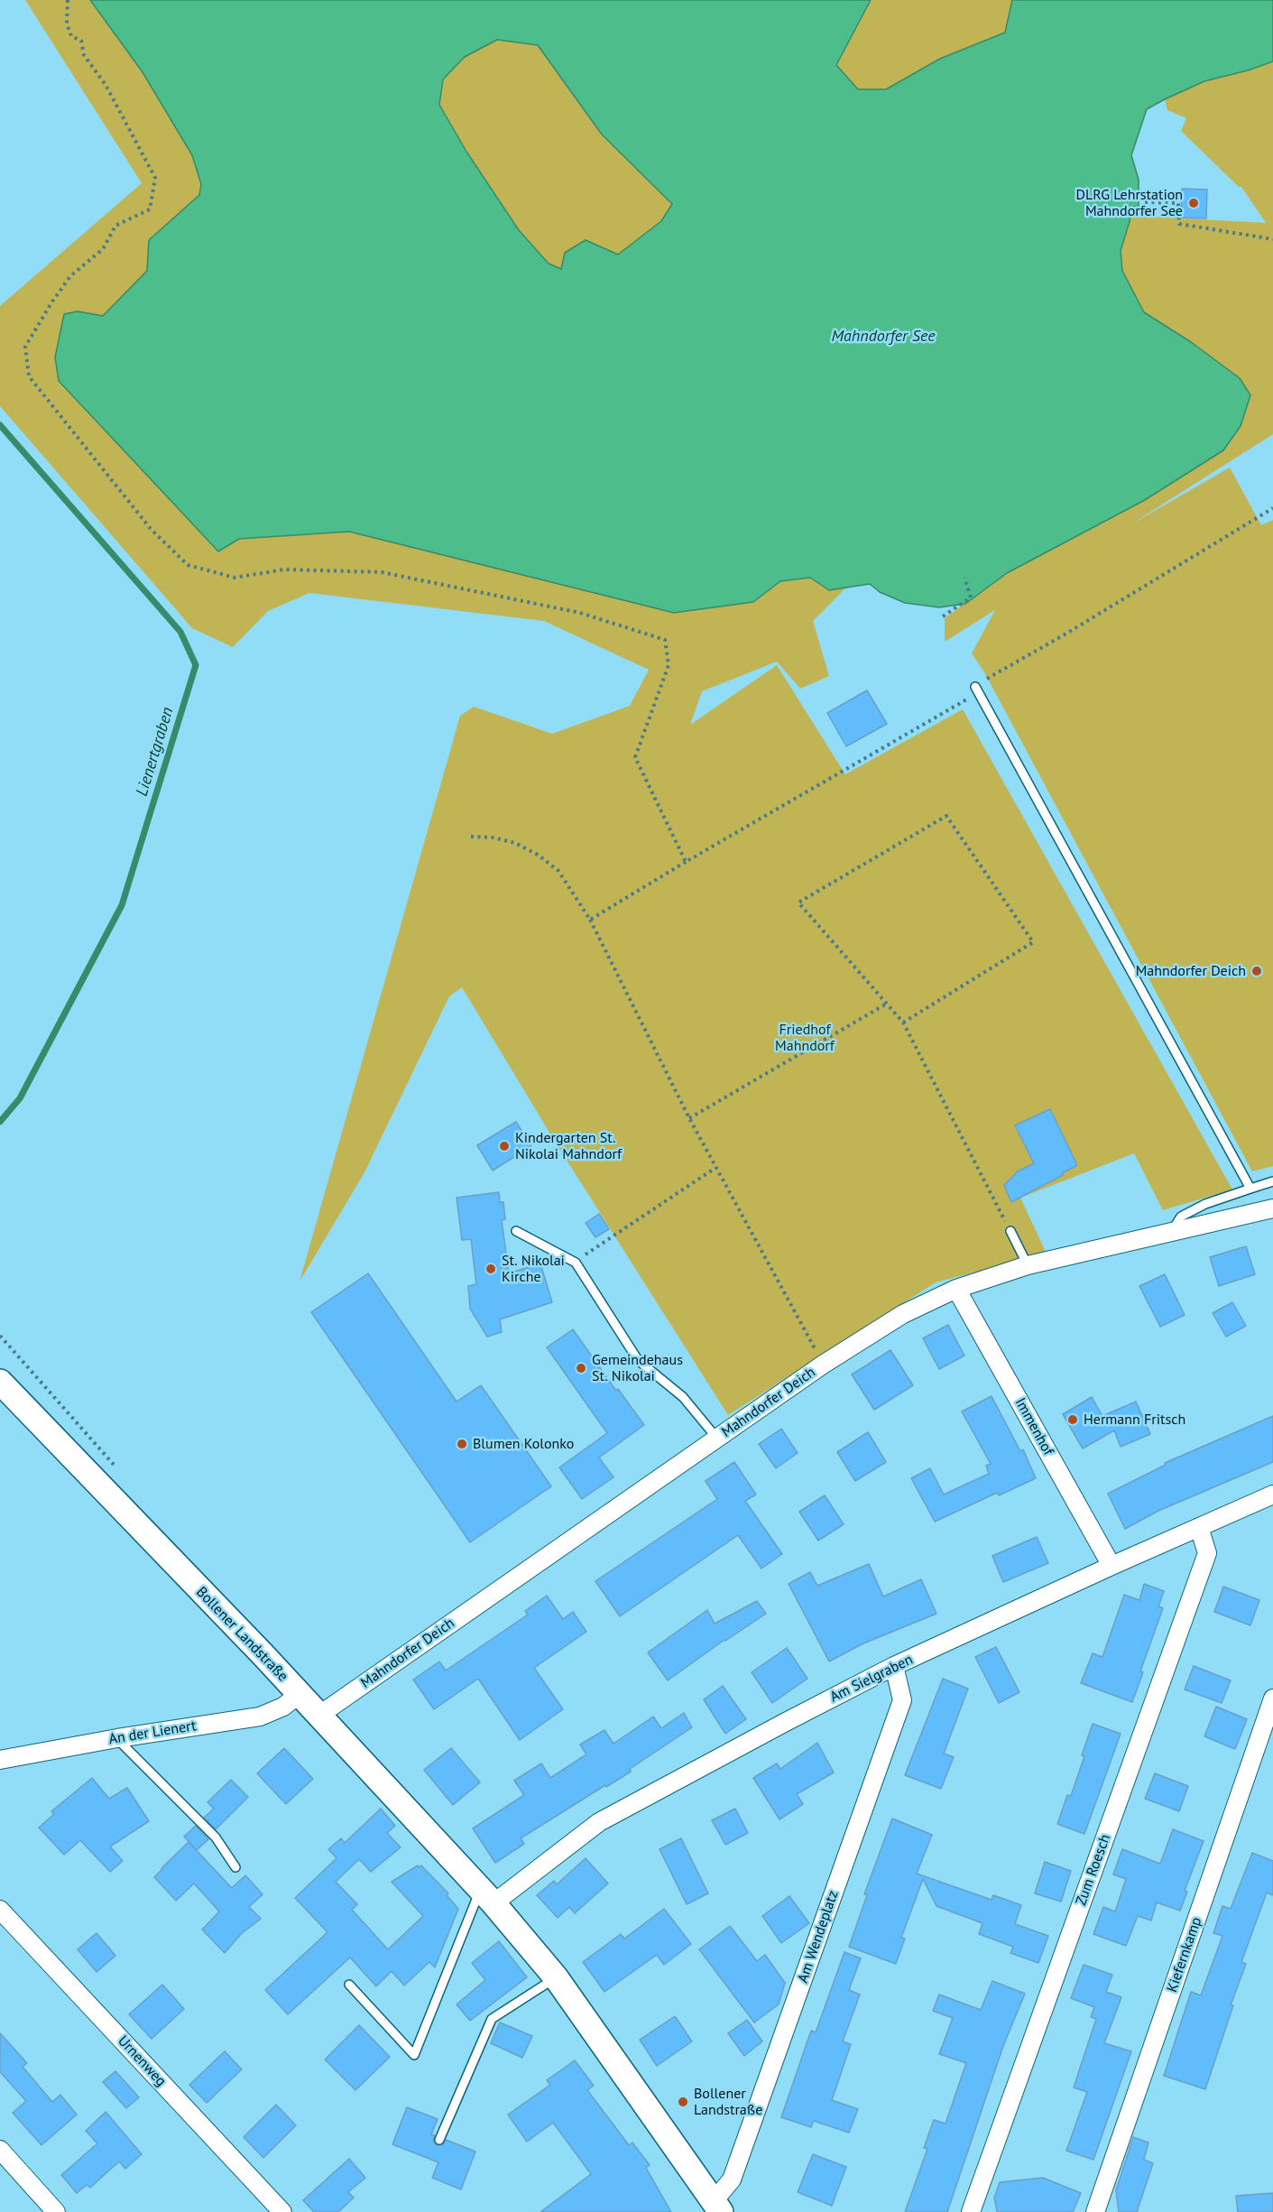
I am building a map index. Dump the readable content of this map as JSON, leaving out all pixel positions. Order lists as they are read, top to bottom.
{
  "streets": {
    "street": [
      "Mahndorfer Deich",
      "Immenhof",
      "Bollener Landstraße",
      "Am Sielgraben",
      "An der Lienert",
      "Zum Roesch",
      "Am Wendeplatz",
      "Kiefernkamp",
      "Urnenweg"
    ]
  },
  "crossings": [
    ["Mahndorfer Deich", "Immenhof"],
    ["Mahndorfer Deich", "Bollener Landstraße"],
    ["Immenhof", "Am Sielgraben"],
    ["Bollener Landstraße", "Am Sielgraben"],
    ["Bollener Landstraße", "An der Lienert"],
    ["Bollener Landstraße", "Am Wendeplatz"],
    ["Am Sielgraben", "Zum Roesch"],
    ["Am Sielgraben", "Am Wendeplatz"]
  ],
  "water": ["Mahndorfer See", "Lienertgraben"],
  "parks": ["Friedhof Mahndorf"],
  "places": [
    "DLRG Lehrstation Mahndorfer See",
    "Mahndorfer Deich",
    "Kindergarten St. Nikolai Mahndorf",
    "St. Nikolai Kirche",
    "Gemeindehaus St. Nikolai",
    "Hermann Fritsch",
    "Blumen Kolonko",
    "Bollener Landstraße"
  ]
}
